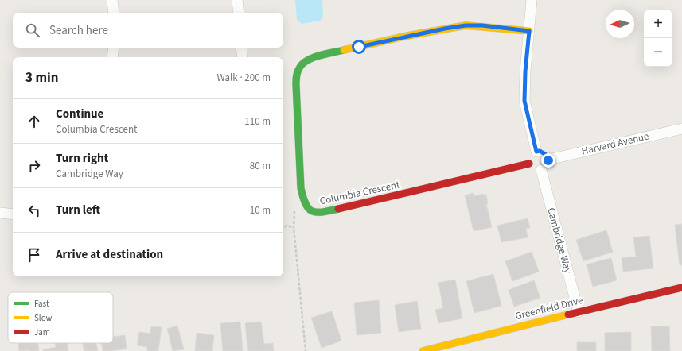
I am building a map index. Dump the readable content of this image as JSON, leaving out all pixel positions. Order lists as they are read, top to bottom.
{
  "streets": {
    "street": [
      "Harvard Avenue",
      "Columbia Crescent",
      "Cambridge Way",
      "Greenfield Drive"
    ]
  },
  "crossings": [
    ["Harvard Avenue", "Columbia Crescent"],
    ["Harvard Avenue", "Cambridge Way"],
    ["Columbia Crescent", "Cambridge Way"],
    ["Cambridge Way", "Greenfield Drive"]
  ],
  "legend": ["Fast", "Slow", "Jam"],
  "north": "left",
  "page": {
    "map_buttons": ["+", "−"],
    "search": "Search here",
    "heading": ["3 min", "Walk · 200 m"],
    "list": [
      ["Continue", "Columbia Crescent", "110 m"],
      ["Turn right", "Cambridge Way", "80 m"],
      ["Turn left", "10 m"],
      "Arrive at destination"
    ]
  }
}
